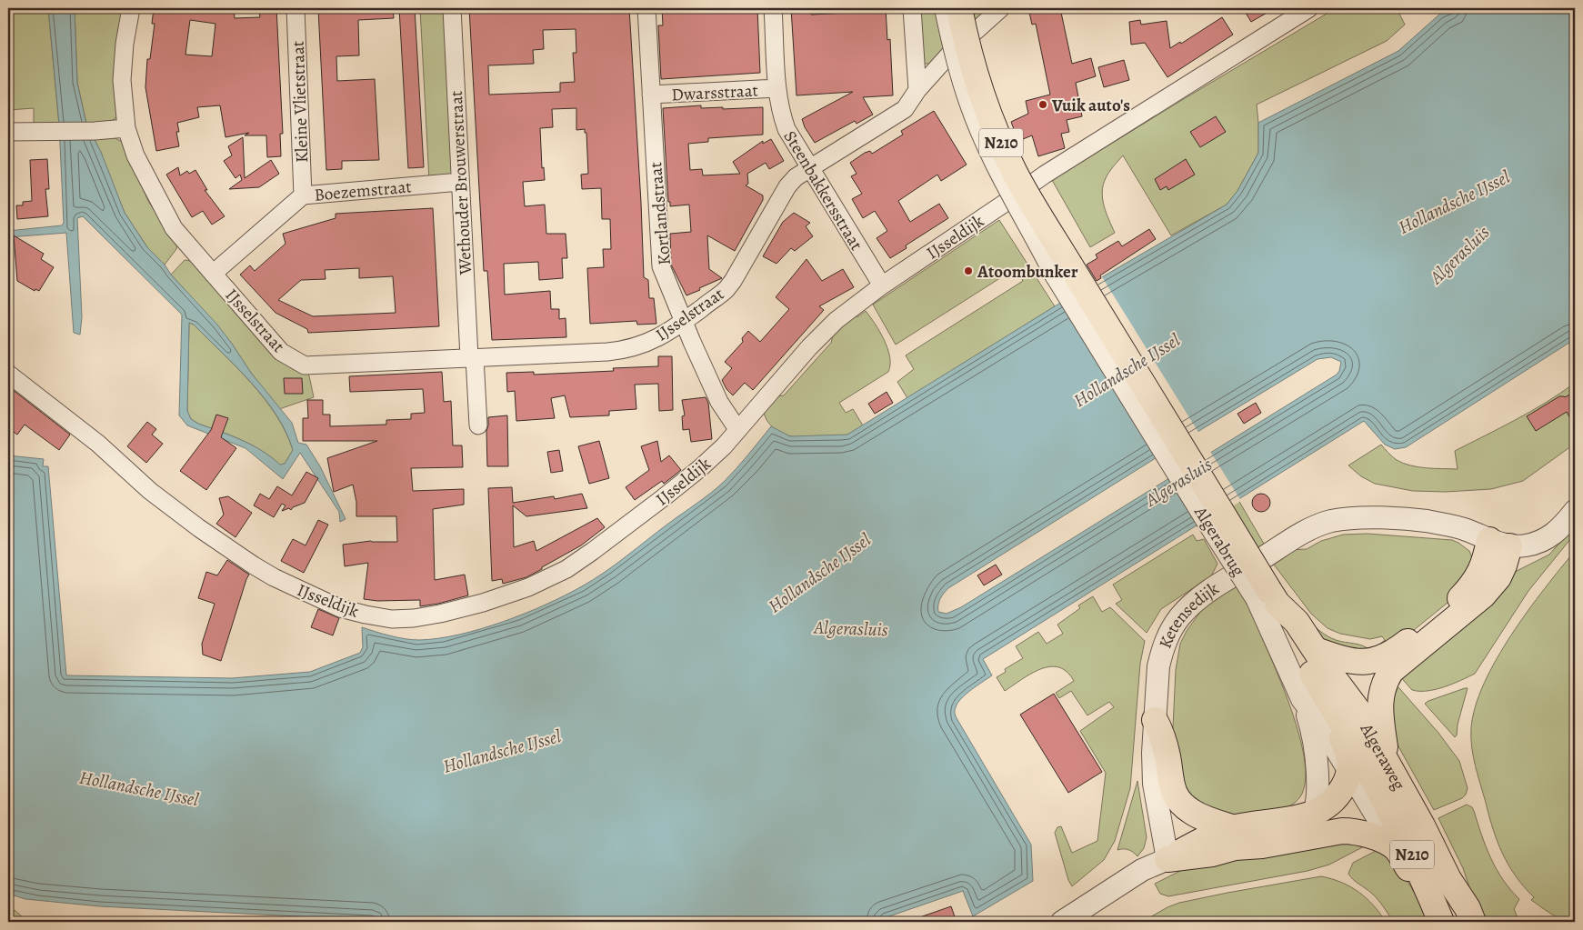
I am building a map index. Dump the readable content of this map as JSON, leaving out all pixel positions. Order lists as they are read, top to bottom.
{
  "streets": {
    "main road": ["N210", "Algerabrug", "Algeraweg"],
    "street": [
      "Dwarsstraat",
      "Kleine Vlietstraat",
      "Wethouder Brouwerstraat",
      "Boezemstraat",
      "Steenbakkersstraat",
      "Kortlandstraat",
      "IJsseldijk",
      "IJsselstraat",
      "Ketensedijk"
    ]
  },
  "crossings": [
    ["Dwarsstraat", "Steenbakkersstraat"],
    ["Dwarsstraat", "Kortlandstraat"],
    ["Kleine Vlietstraat", "Boezemstraat"],
    ["N210", "Algerabrug"],
    ["Wethouder Brouwerstraat", "Boezemstraat"],
    ["Wethouder Brouwerstraat", "IJsselstraat"],
    ["Boezemstraat", "IJsselstraat"],
    ["Steenbakkersstraat", "IJsseldijk"],
    ["Steenbakkersstraat", "IJsselstraat"],
    ["Kortlandstraat", "IJsseldijk"],
    ["Kortlandstraat", "IJsselstraat"],
    ["Algerabrug", "Algeraweg"]
  ],
  "water": ["Hollandsche IJssel", "Algerasluis"],
  "places": ["Vuik auto's", "Atoombunker"]
}
